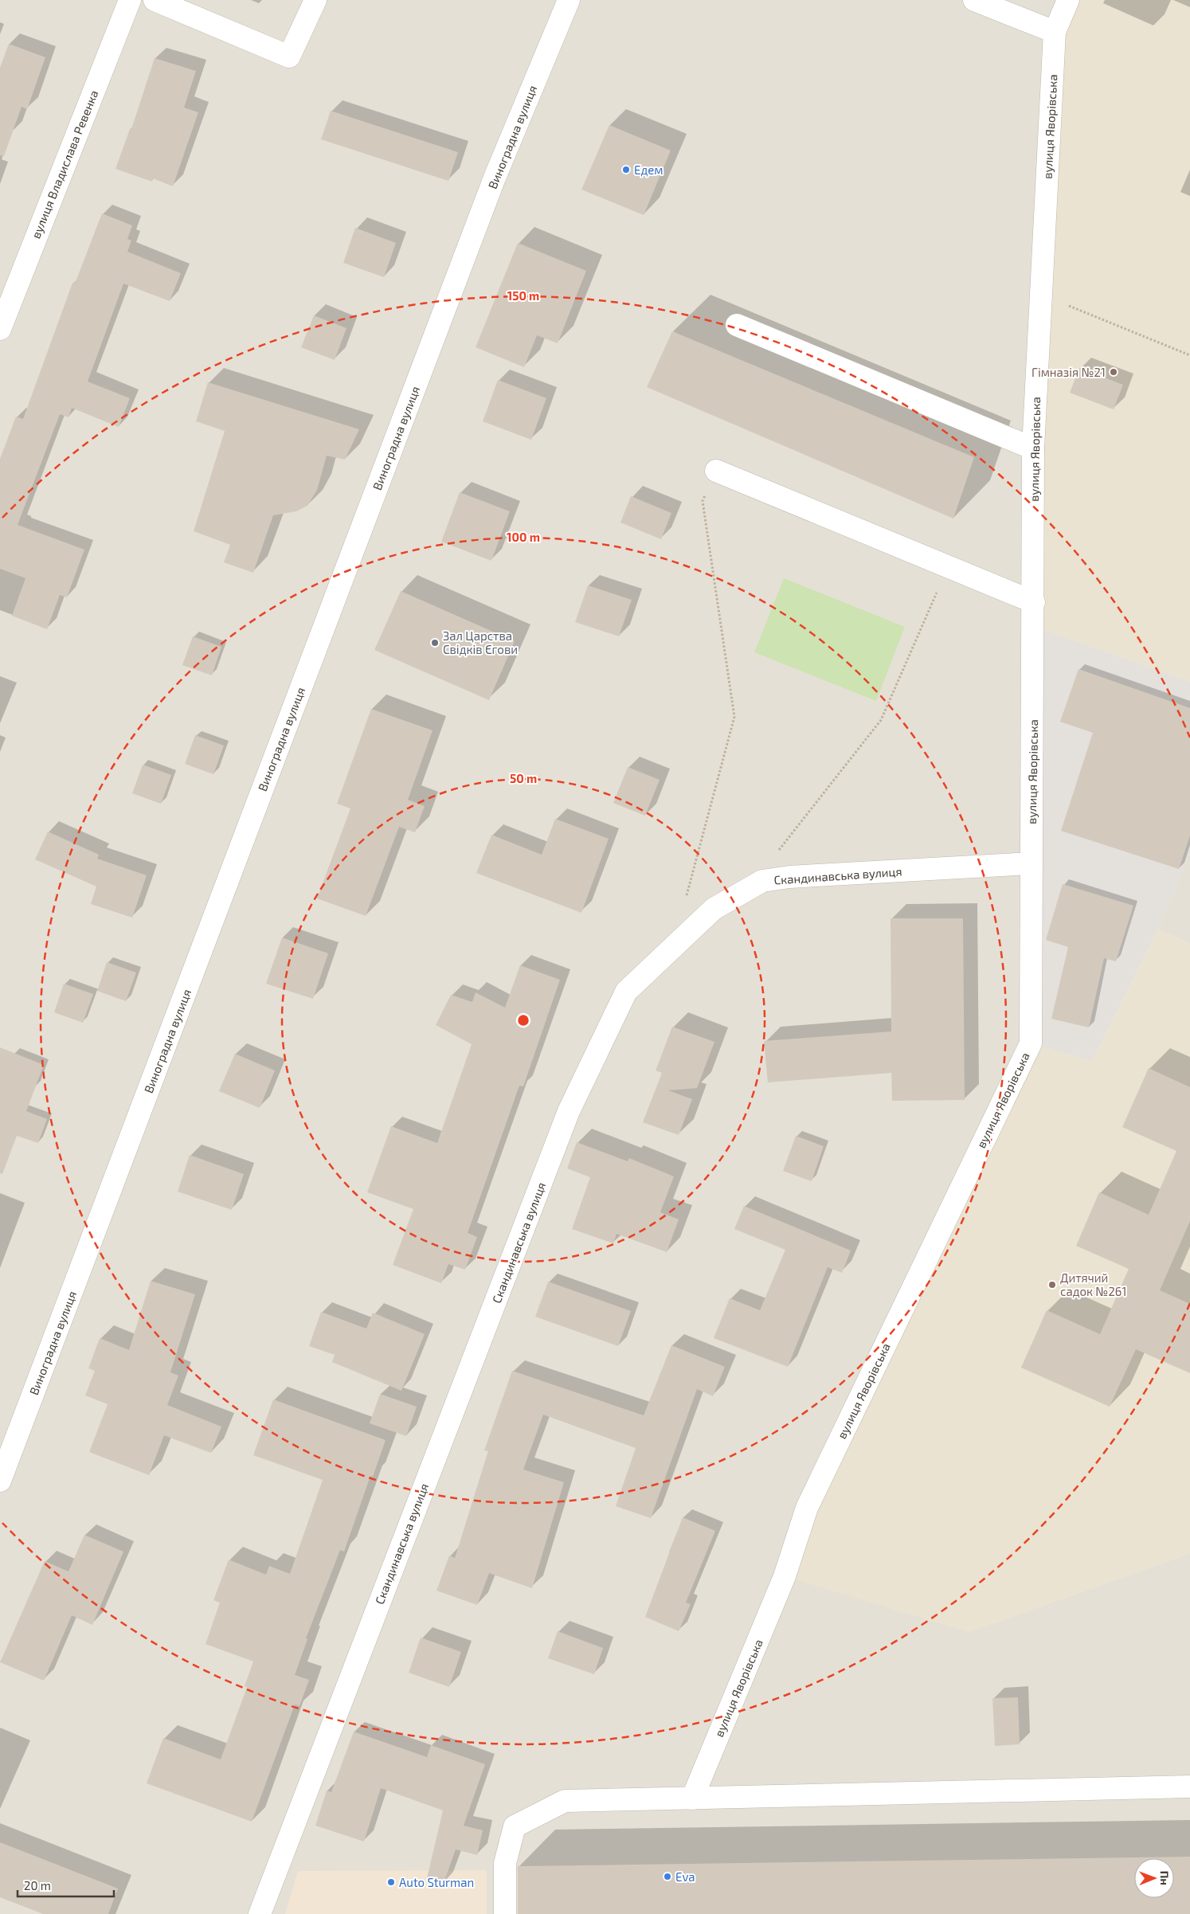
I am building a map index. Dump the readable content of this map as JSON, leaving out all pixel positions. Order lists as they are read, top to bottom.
{
  "streets": {
    "street": [
      "вулиця Яворівська",
      "Виноградна вулиця",
      "вулиця Владислава Ревенка",
      "Скандинавська вулиця"
    ]
  },
  "crossings": [
    ["вулиця Яворівська", "Скандинавська вулиця"]
  ],
  "places": [
    "Едем",
    "Гімназія №21",
    "Зал Царства Свідків Єгови",
    "Дитячий садок №261",
    "Eva",
    "Auto Sturman"
  ],
  "scale_bar": "20 m",
  "north": "right",
  "rings": ["150 m", "100 m", "50 m"]
}
